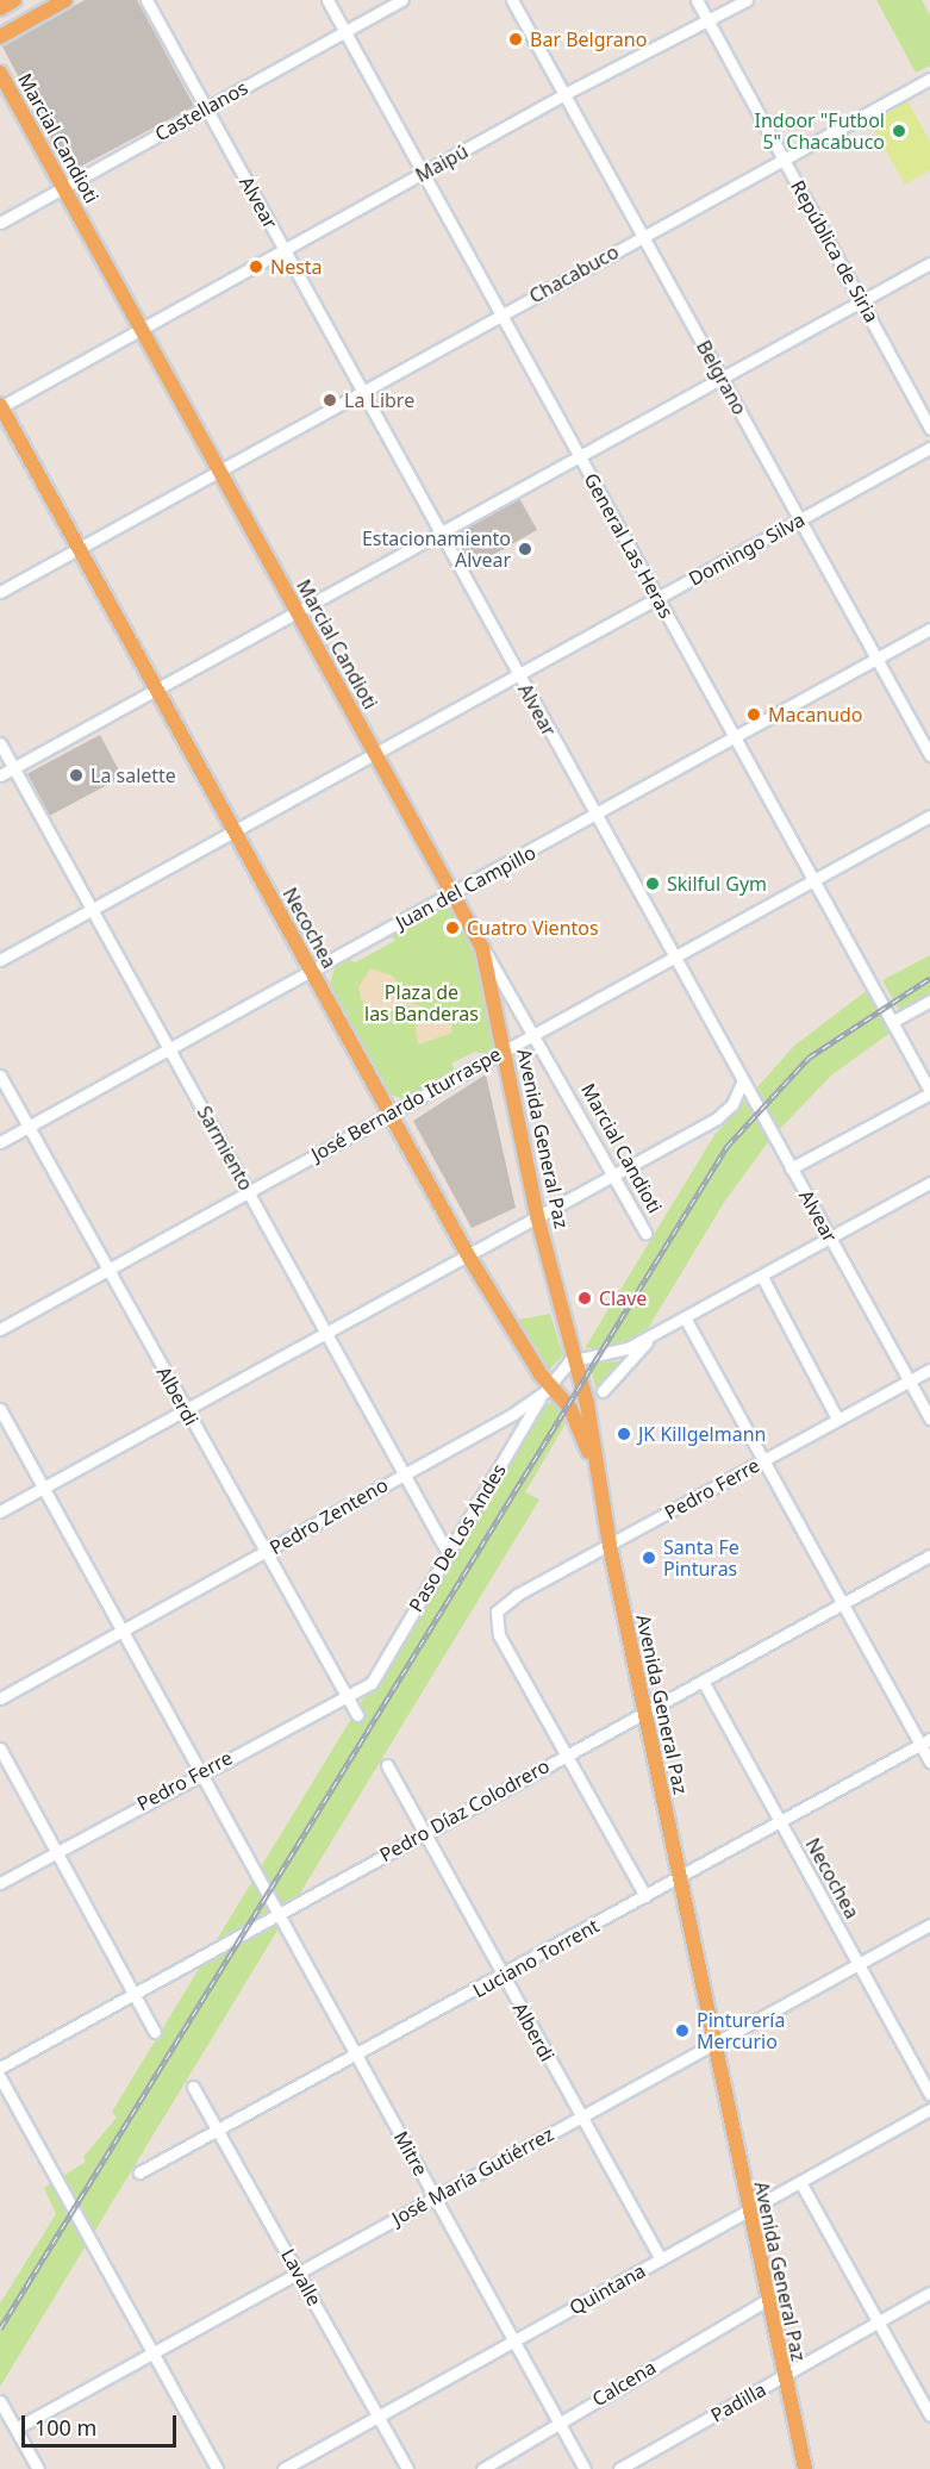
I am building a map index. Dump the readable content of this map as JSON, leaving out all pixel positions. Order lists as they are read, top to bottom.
{
  "streets": {
    "main road": ["Marcial Candioti", "Necochea", "Avenida General Paz"],
    "street": [
      "Castellanos",
      "Maipú",
      "Alvear",
      "República de Siria",
      "Chacabuco",
      "Belgrano",
      "General Las Heras",
      "Domingo Silva",
      "Juan del Campillo",
      "José Bernardo Iturraspe",
      "Sarmiento",
      "Alberdi",
      "Pedro Ferre",
      "Pedro Zenteno",
      "Paso De Los Andes",
      "Pedro Díaz Colodrero",
      "Luciano Torrent",
      "Mitre",
      "José María Gutiérrez",
      "Lavalle",
      "Quintana",
      "Calcena",
      "Padilla"
    ]
  },
  "crossings": [
    ["Castellanos", "Marcial Candioti"],
    ["Castellanos", "Alvear"],
    ["Castellanos", "General Las Heras"],
    ["Marcial Candioti", "Maipú"],
    ["Marcial Candioti", "Chacabuco"],
    ["Marcial Candioti", "Domingo Silva"],
    ["Marcial Candioti", "Juan del Campillo"],
    ["Marcial Candioti", "José Bernardo Iturraspe"],
    ["Marcial Candioti", "Avenida General Paz"],
    ["Maipú", "Alvear"],
    ["Maipú", "República de Siria"],
    ["Maipú", "Belgrano"],
    ["Maipú", "General Las Heras"],
    ["Maipú", "Necochea"],
    ["Alvear", "Chacabuco"],
    ["Alvear", "Domingo Silva"],
    ["Alvear", "Juan del Campillo"],
    ["Alvear", "José Bernardo Iturraspe"],
    ["Alvear", "Pedro Ferre"],
    ["República de Siria", "Chacabuco"],
    ["Chacabuco", "Belgrano"],
    ["Chacabuco", "General Las Heras"],
    ["Chacabuco", "Necochea"],
    ["Belgrano", "Domingo Silva"],
    ["Belgrano", "Juan del Campillo"],
    ["General Las Heras", "Domingo Silva"],
    ["General Las Heras", "Juan del Campillo"],
    ["General Las Heras", "José Bernardo Iturraspe"],
    ["Domingo Silva", "Necochea"],
    ["Domingo Silva", "Sarmiento"],
    ["Juan del Campillo", "Necochea"],
    ["Juan del Campillo", "Sarmiento"],
    ["Juan del Campillo", "Alberdi"],
    ["Necochea", "José Bernardo Iturraspe"],
    ["Necochea", "Avenida General Paz"],
    ["Necochea", "Pedro Zenteno"],
    ["Necochea", "Paso De Los Andes"],
    ["Necochea", "Pedro Díaz Colodrero"],
    ["Necochea", "Luciano Torrent"],
    ["Necochea", "José María Gutiérrez"],
    ["José Bernardo Iturraspe", "Avenida General Paz"],
    ["José Bernardo Iturraspe", "Sarmiento"],
    ["José Bernardo Iturraspe", "Alberdi"],
    ["Avenida General Paz", "Pedro Ferre"],
    ["Avenida General Paz", "Pedro Zenteno"],
    ["Avenida General Paz", "Pedro Díaz Colodrero"],
    ["Avenida General Paz", "Luciano Torrent"],
    ["Avenida General Paz", "José María Gutiérrez"],
    ["Avenida General Paz", "Quintana"],
    ["Avenida General Paz", "Calcena"],
    ["Avenida General Paz", "Padilla"],
    ["Sarmiento", "Pedro Zenteno"],
    ["Sarmiento", "Paso De Los Andes"],
    ["Alberdi", "Pedro Ferre"],
    ["Alberdi", "Pedro Zenteno"],
    ["Alberdi", "Pedro Díaz Colodrero"],
    ["Alberdi", "Luciano Torrent"],
    ["Alberdi", "José María Gutiérrez"],
    ["Alberdi", "Quintana"],
    ["Pedro Ferre", "Paso De Los Andes"],
    ["Pedro Ferre", "Pedro Díaz Colodrero"],
    ["Pedro Ferre", "Mitre"],
    ["Pedro Zenteno", "Paso De Los Andes"],
    ["Pedro Zenteno", "Mitre"],
    ["Pedro Díaz Colodrero", "Mitre"],
    ["Luciano Torrent", "Mitre"],
    ["Luciano Torrent", "Lavalle"],
    ["Mitre", "José María Gutiérrez"],
    ["Mitre", "Quintana"],
    ["Mitre", "Calcena"],
    ["José María Gutiérrez", "Lavalle"],
    ["Lavalle", "Quintana"]
  ],
  "parks": ["Plaza de las Banderas"],
  "places": [
    "Bar Belgrano",
    "Indoor \"Futbol 5\" Chacabuco",
    "Nesta",
    "La Libre",
    "Estacionamiento Alvear",
    "Macanudo",
    "La salette",
    "Skilful Gym",
    "Cuatro Vientos",
    "Clave",
    "JK Killgelmann",
    "Santa Fe Pinturas",
    "Pinturería Mercurio"
  ],
  "scale_bar": "100 m"
}
